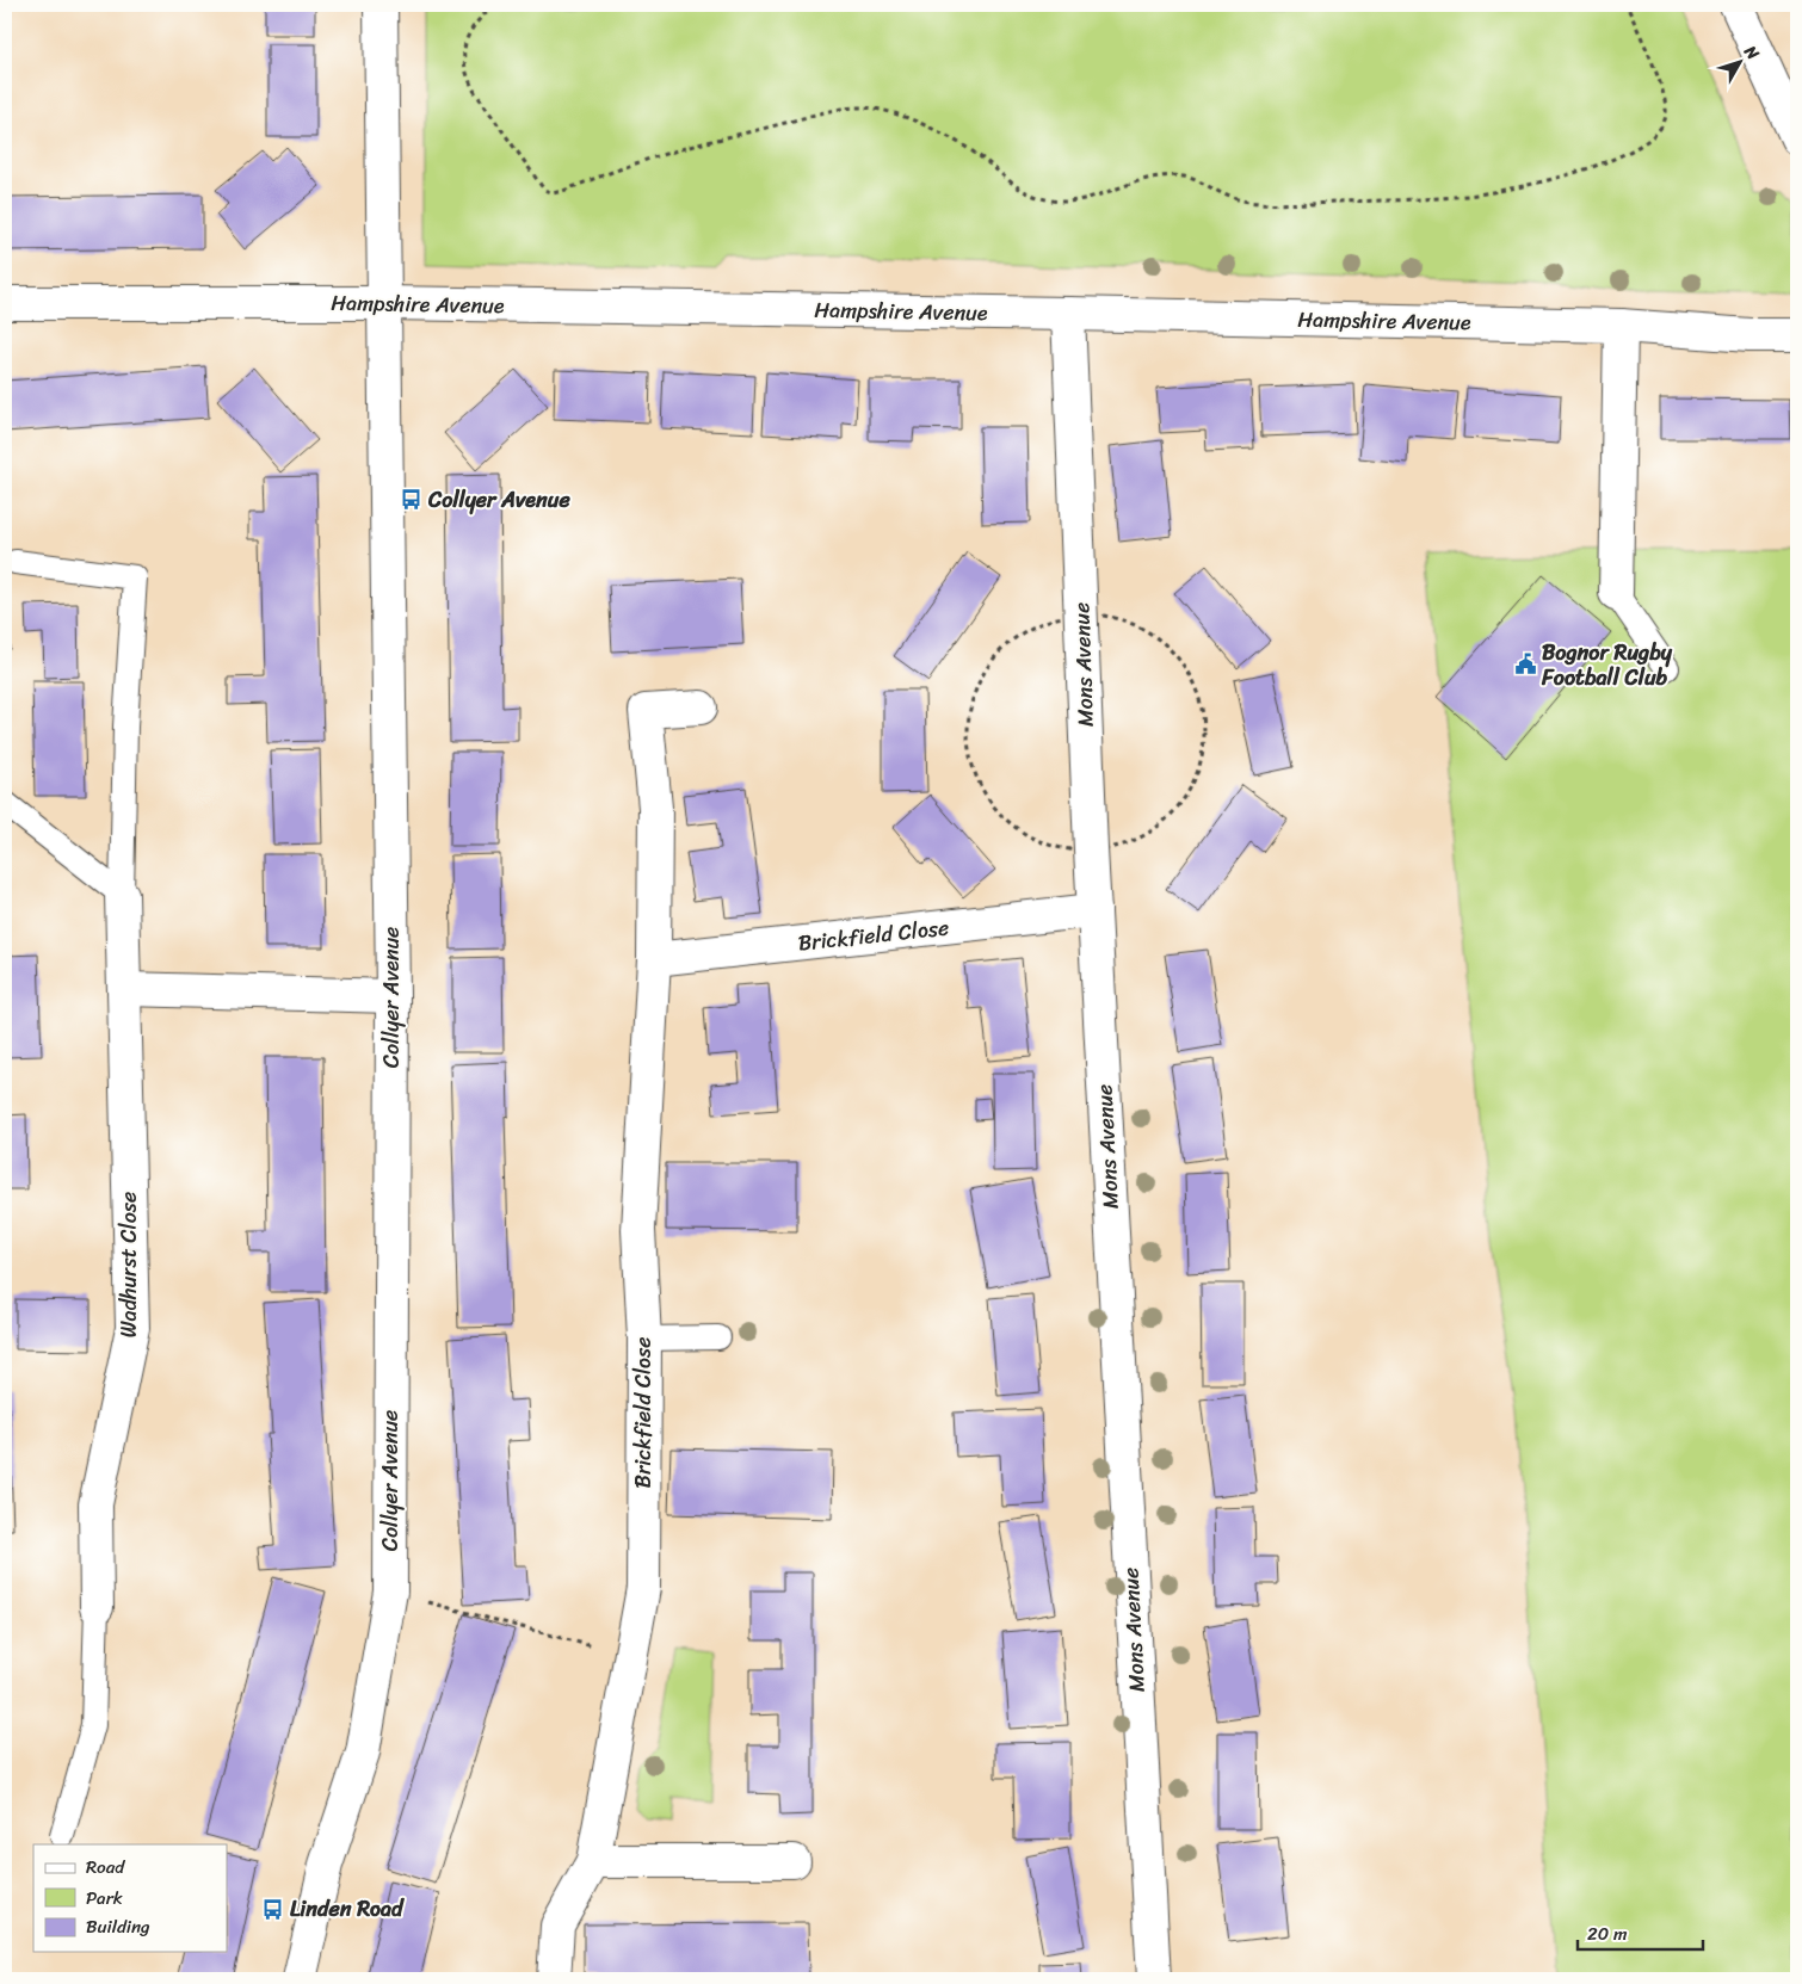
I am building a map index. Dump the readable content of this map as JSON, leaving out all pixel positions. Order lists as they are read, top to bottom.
{
  "streets": {
    "street": [
      "Hampshire Avenue",
      "Mons Avenue",
      "Brickfield Close",
      "Collyer Avenue",
      "Wadhurst Close"
    ]
  },
  "crossings": [
    ["Hampshire Avenue", "Mons Avenue"],
    ["Hampshire Avenue", "Collyer Avenue"],
    ["Mons Avenue", "Brickfield Close"]
  ],
  "places": {
    "bus stop": ["Collyer Avenue", "Linden Road"],
    "public building": ["Bognor Rugby Football Club"]
  },
  "legend": ["Road", "Park", "Building"],
  "scale_bar": "20 m",
  "north": "top right"
}
